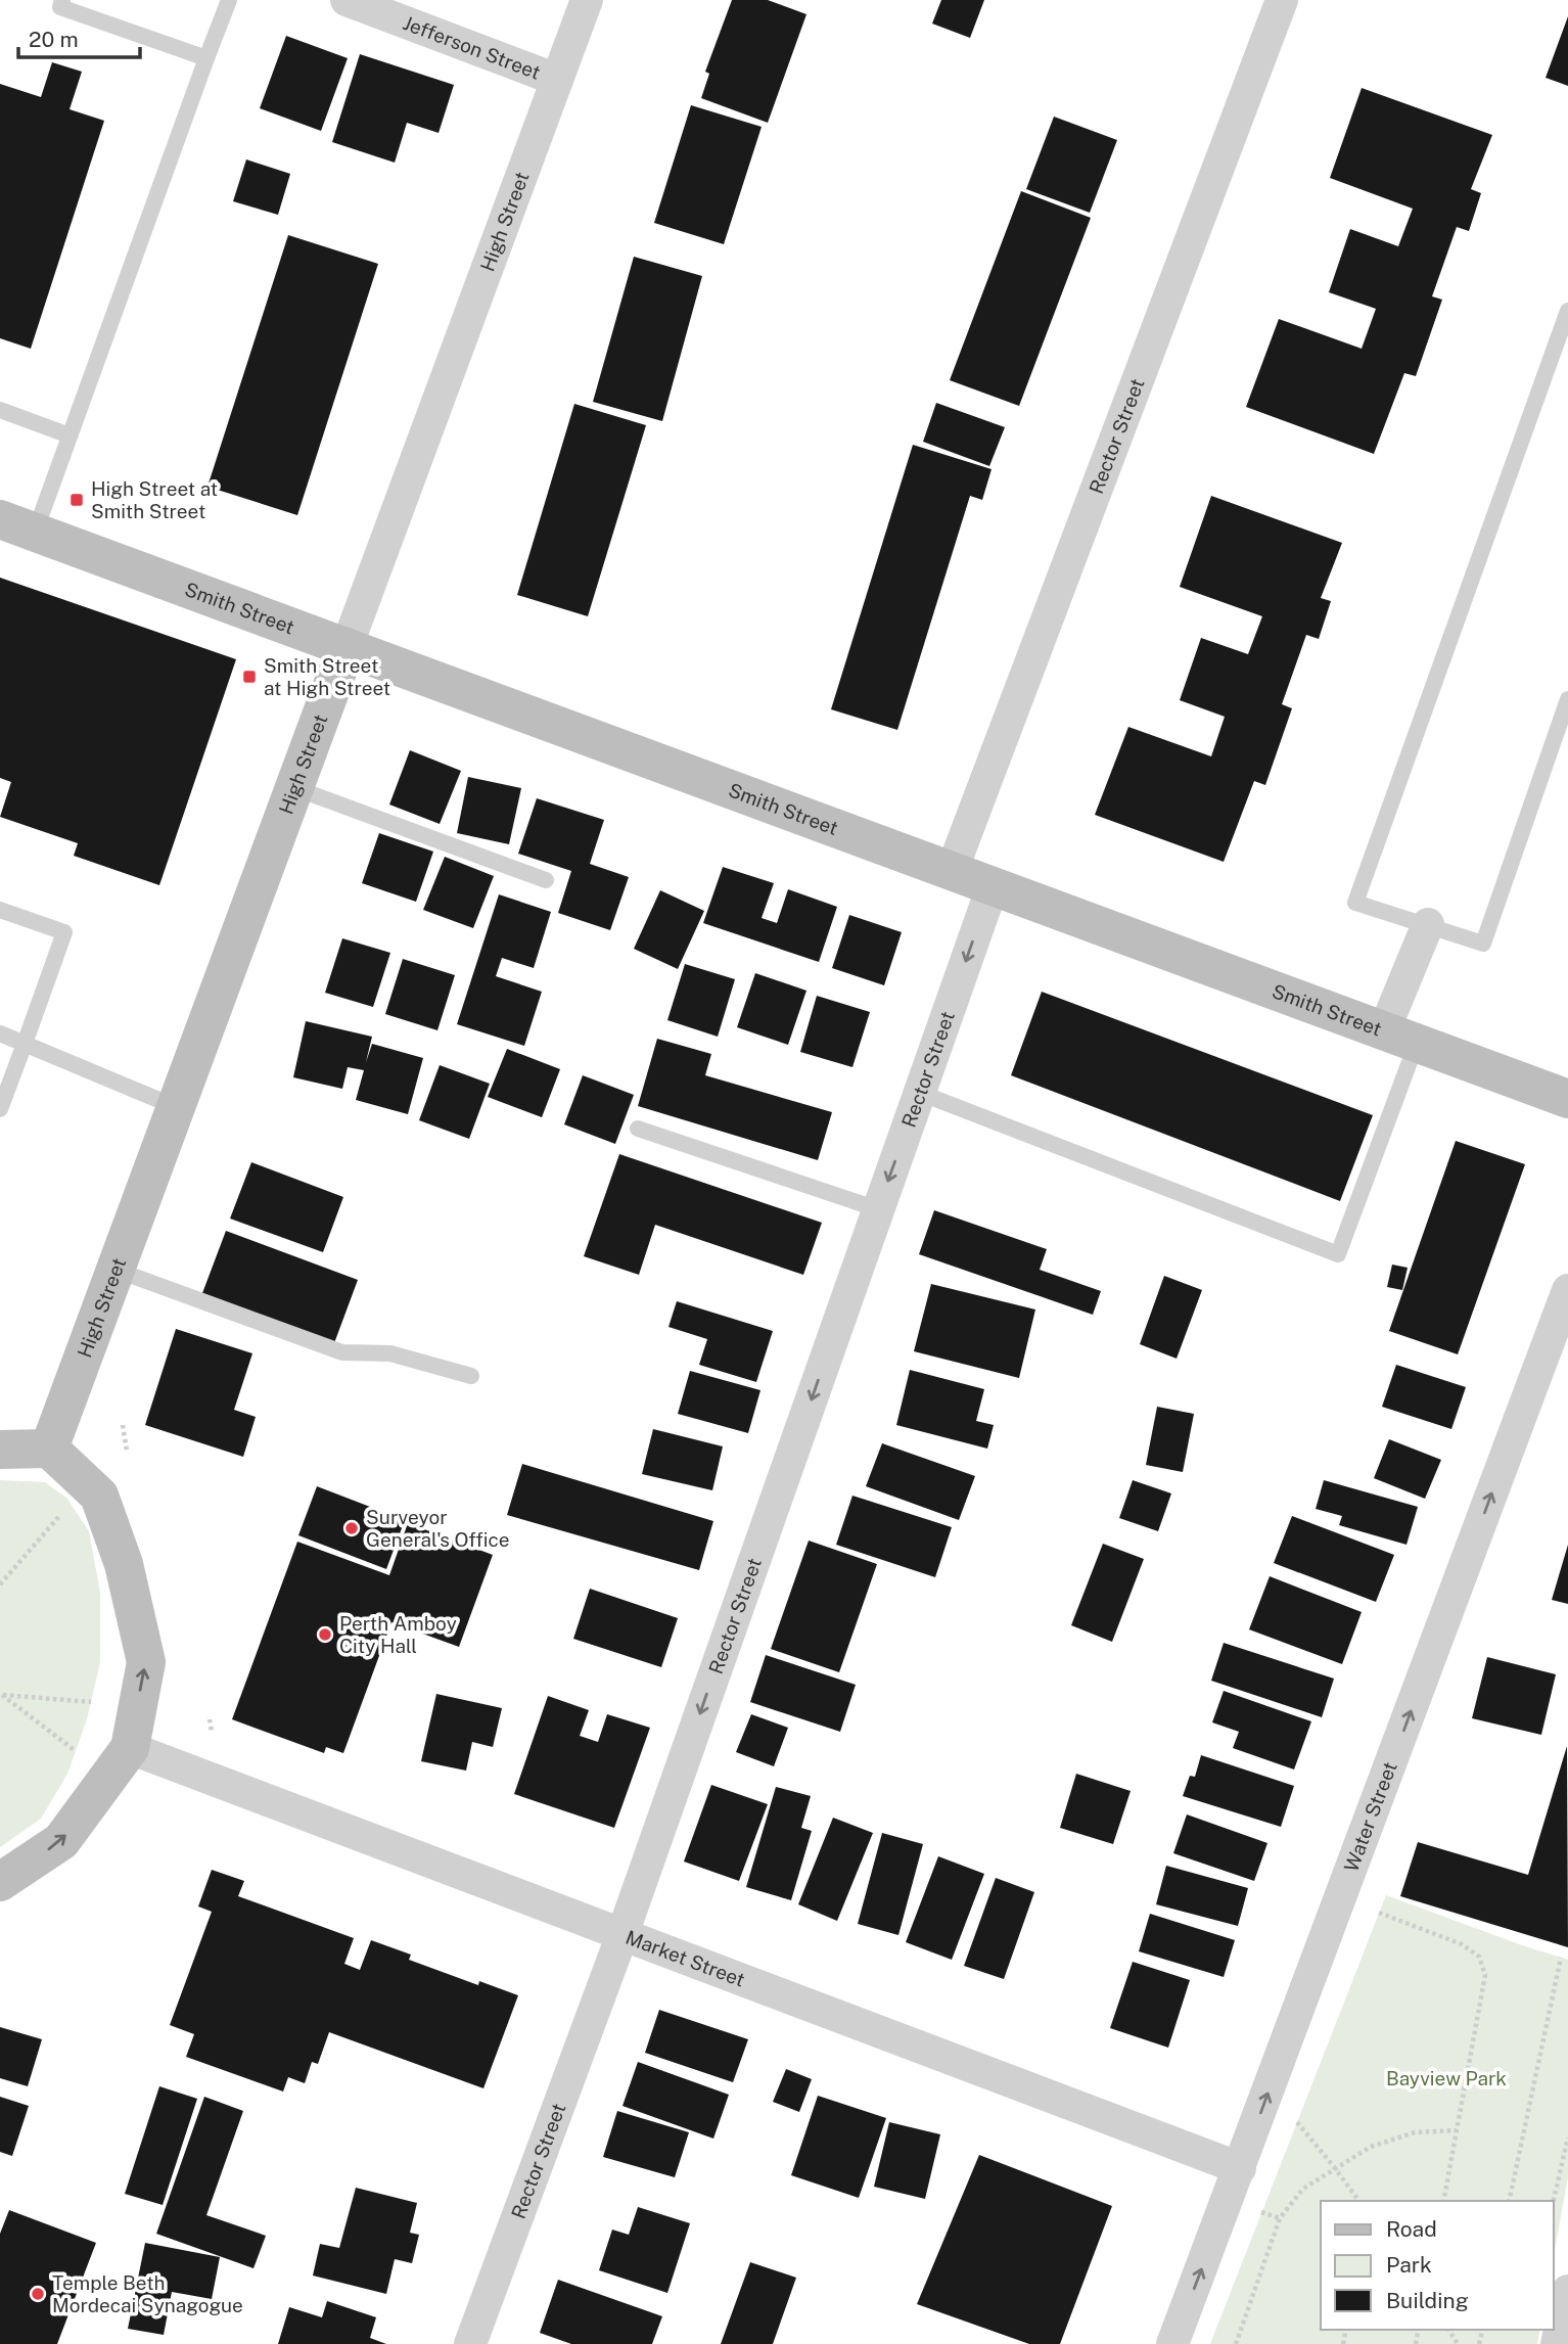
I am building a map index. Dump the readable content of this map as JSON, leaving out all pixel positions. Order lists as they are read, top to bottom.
{
  "streets": {
    "street": [
      "Jefferson Street",
      "High Street",
      "Rector Street",
      "Smith Street",
      "Water Street",
      "Market Street"
    ]
  },
  "crossings": [
    ["Jefferson Street", "High Street"],
    ["High Street", "Smith Street"],
    ["Rector Street", "Smith Street"],
    ["Rector Street", "Market Street"],
    ["Water Street", "Market Street"]
  ],
  "one_way": ["Rector Street", "Water Street"],
  "parks": ["Bayview Park"],
  "places": {
    "transit": ["High Street at Smith Street", "Smith Street at High Street"],
    "other": ["Surveyor General's Office", "Perth Amboy City Hall", "Temple Beth Mordecai Synagogue"]
  },
  "legend": ["Road", "Park", "Building"],
  "scale_bar": "20 m"
}
